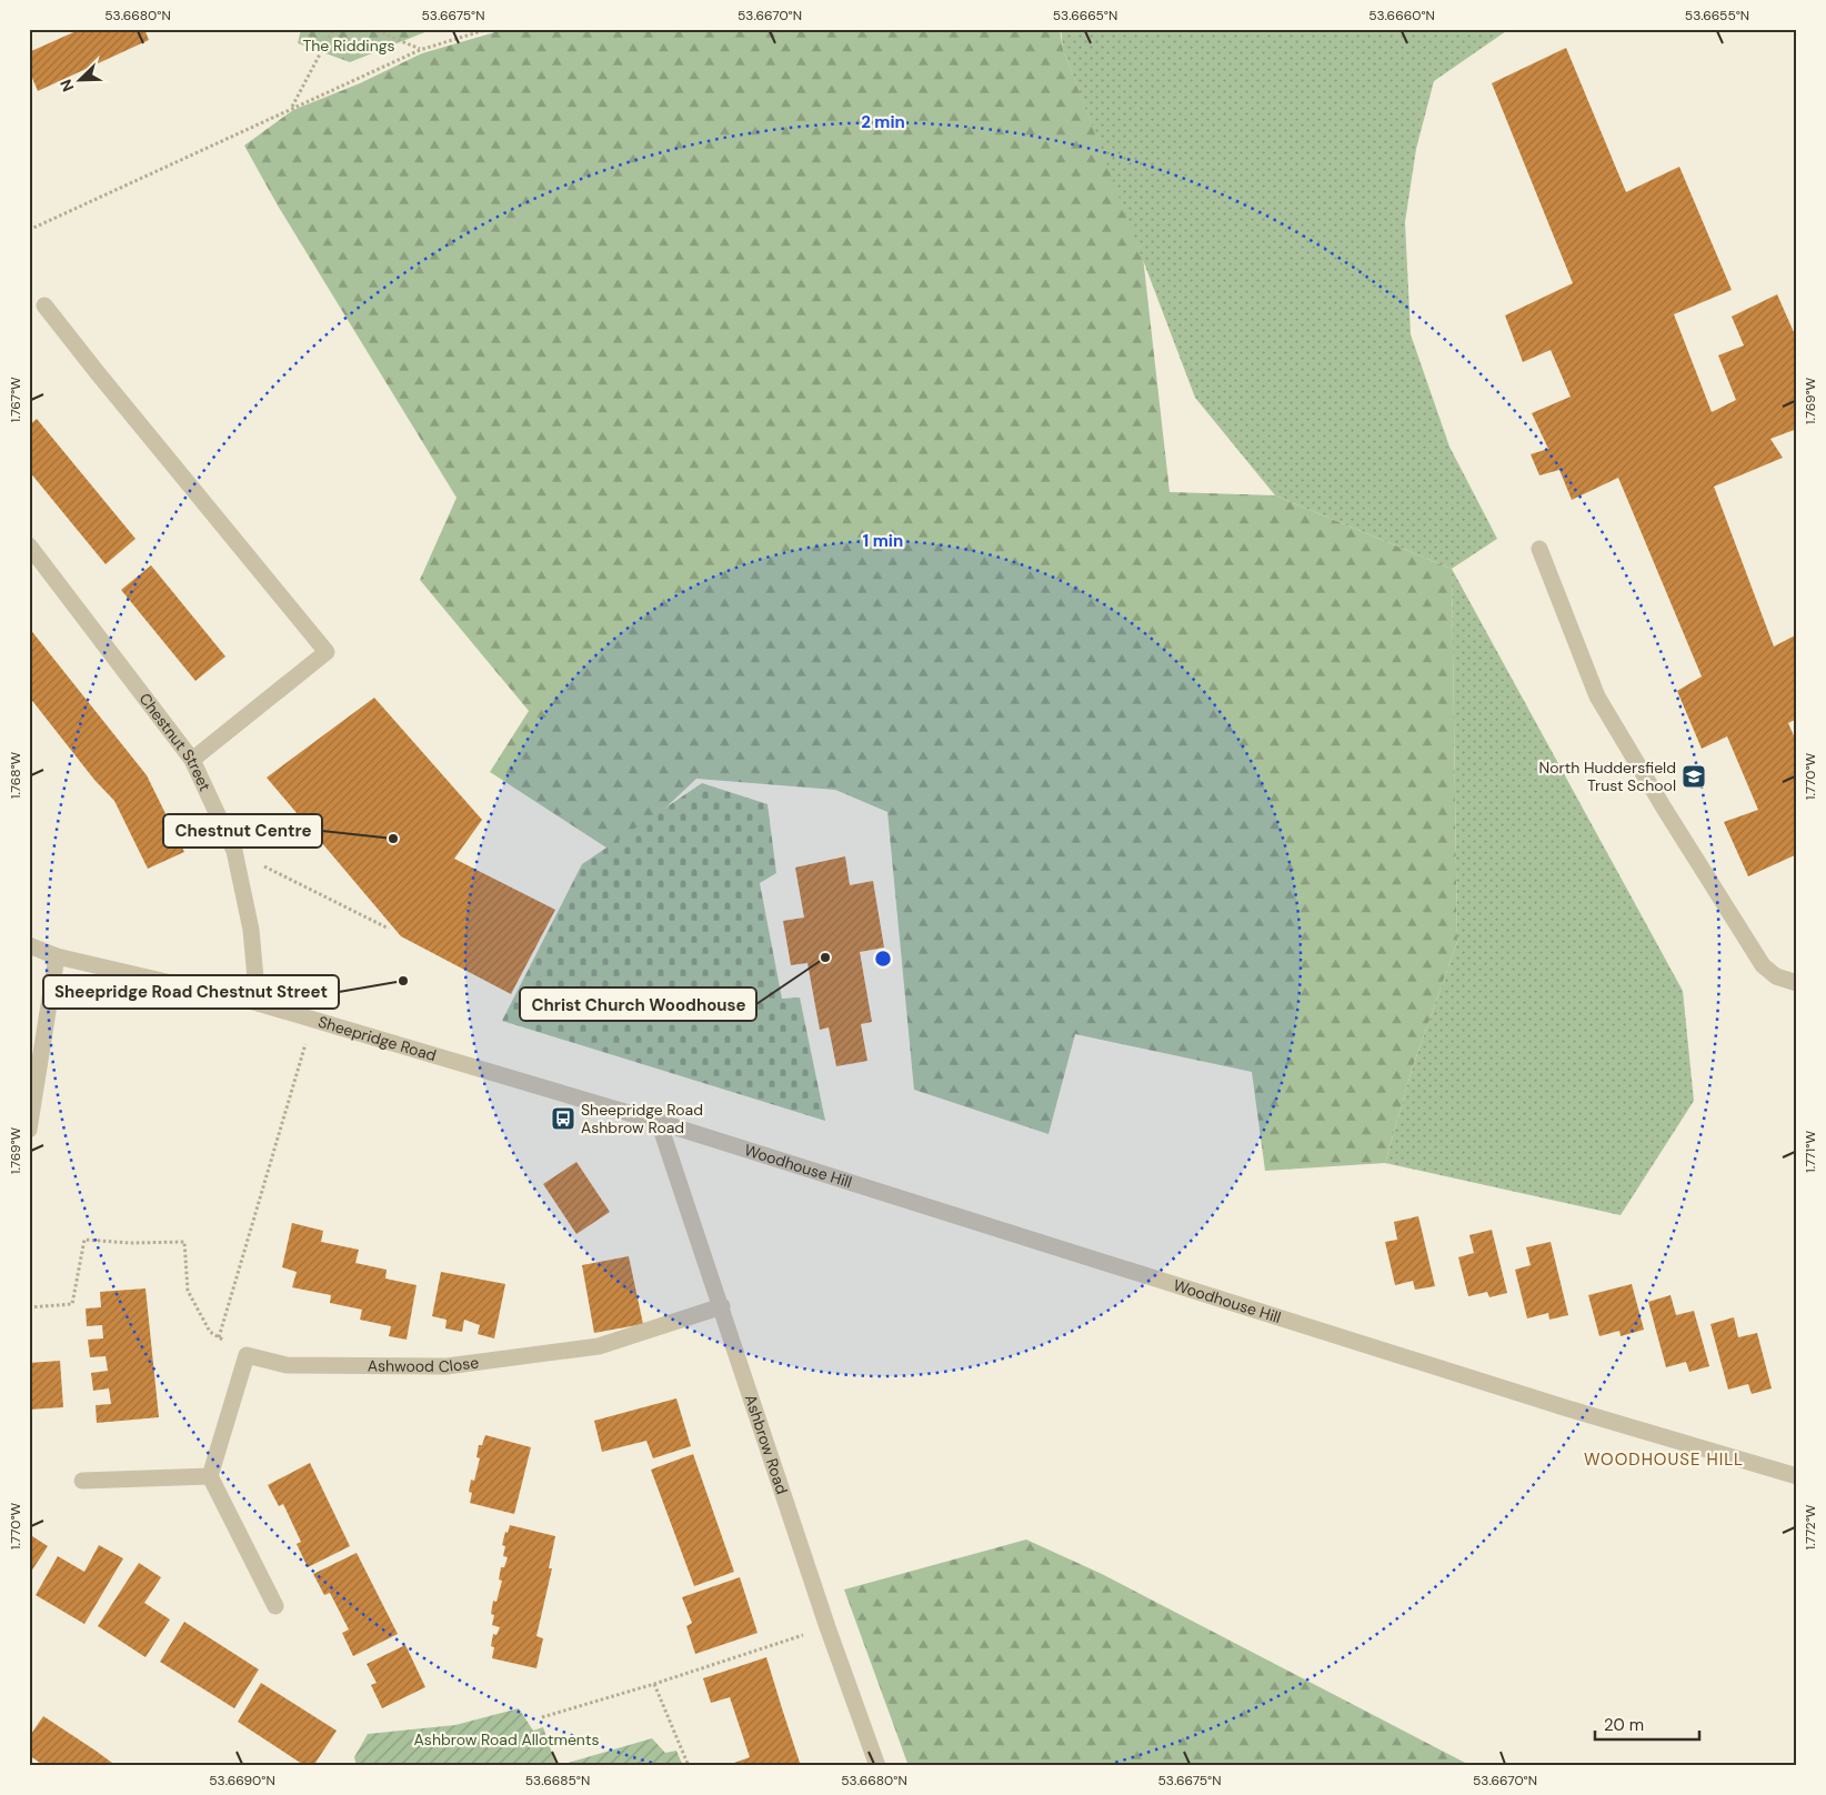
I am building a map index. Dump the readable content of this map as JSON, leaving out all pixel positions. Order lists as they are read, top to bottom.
{
  "streets": {
    "street": [
      "Chestnut Street",
      "Sheepridge Road",
      "Woodhouse Hill",
      "Ashwood Close",
      "Ashbrow Road"
    ]
  },
  "crossings": [
    ["Chestnut Street", "Sheepridge Road"],
    ["Sheepridge Road", "Woodhouse Hill"],
    ["Sheepridge Road", "Ashbrow Road"],
    ["Woodhouse Hill", "Ashbrow Road"],
    ["Ashwood Close", "Ashbrow Road"]
  ],
  "districts": ["WOODHOUSE HILL"],
  "parks": ["The Riddings", "Ashbrow Road Allotments"],
  "places": {
    "school or university": ["North Huddersfield Trust School"],
    "other": ["Chestnut Centre", "Christ Church Woodhouse", "Sheepridge Road Chestnut Street"],
    "bus stop": ["Sheepridge Road Ashbrow Road"]
  },
  "scale_bar": "20 m",
  "north": "bottom left",
  "coordinates": [
    "53.6680°N",
    "53.6675°N",
    "53.6670°N",
    "53.6665°N",
    "53.6660°N",
    "53.6655°N",
    "1.767°W",
    "1.769°W",
    "1.768°W",
    "1.770°W",
    "1.771°W",
    "1.772°W",
    "53.6690°N",
    "53.6685°N"
  ],
  "rings": ["2 min", "1 min"]
}
